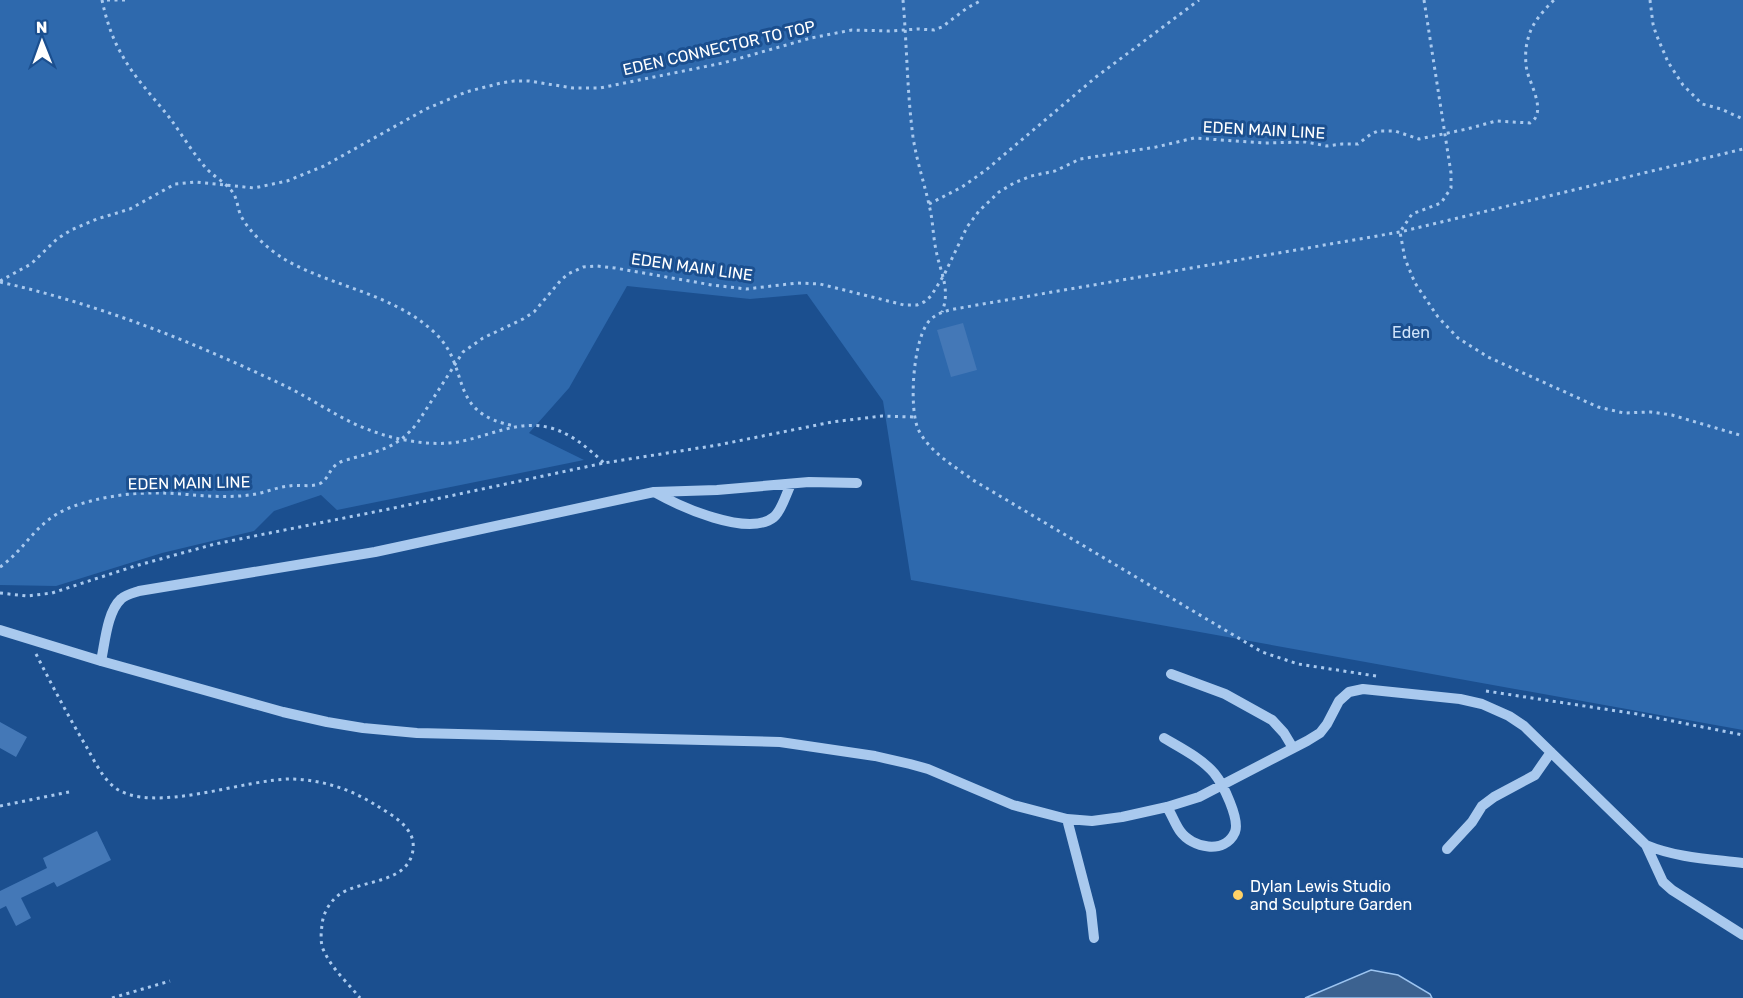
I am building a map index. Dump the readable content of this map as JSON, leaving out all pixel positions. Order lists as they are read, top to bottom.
{
  "streets": {
    "path": ["EDEN CONNECTOR TO TOP", "EDEN MAIN LINE"]
  },
  "parks": ["Eden"],
  "places": ["Dylan Lewis Studio and Sculpture Garden"],
  "north": "top"
}
